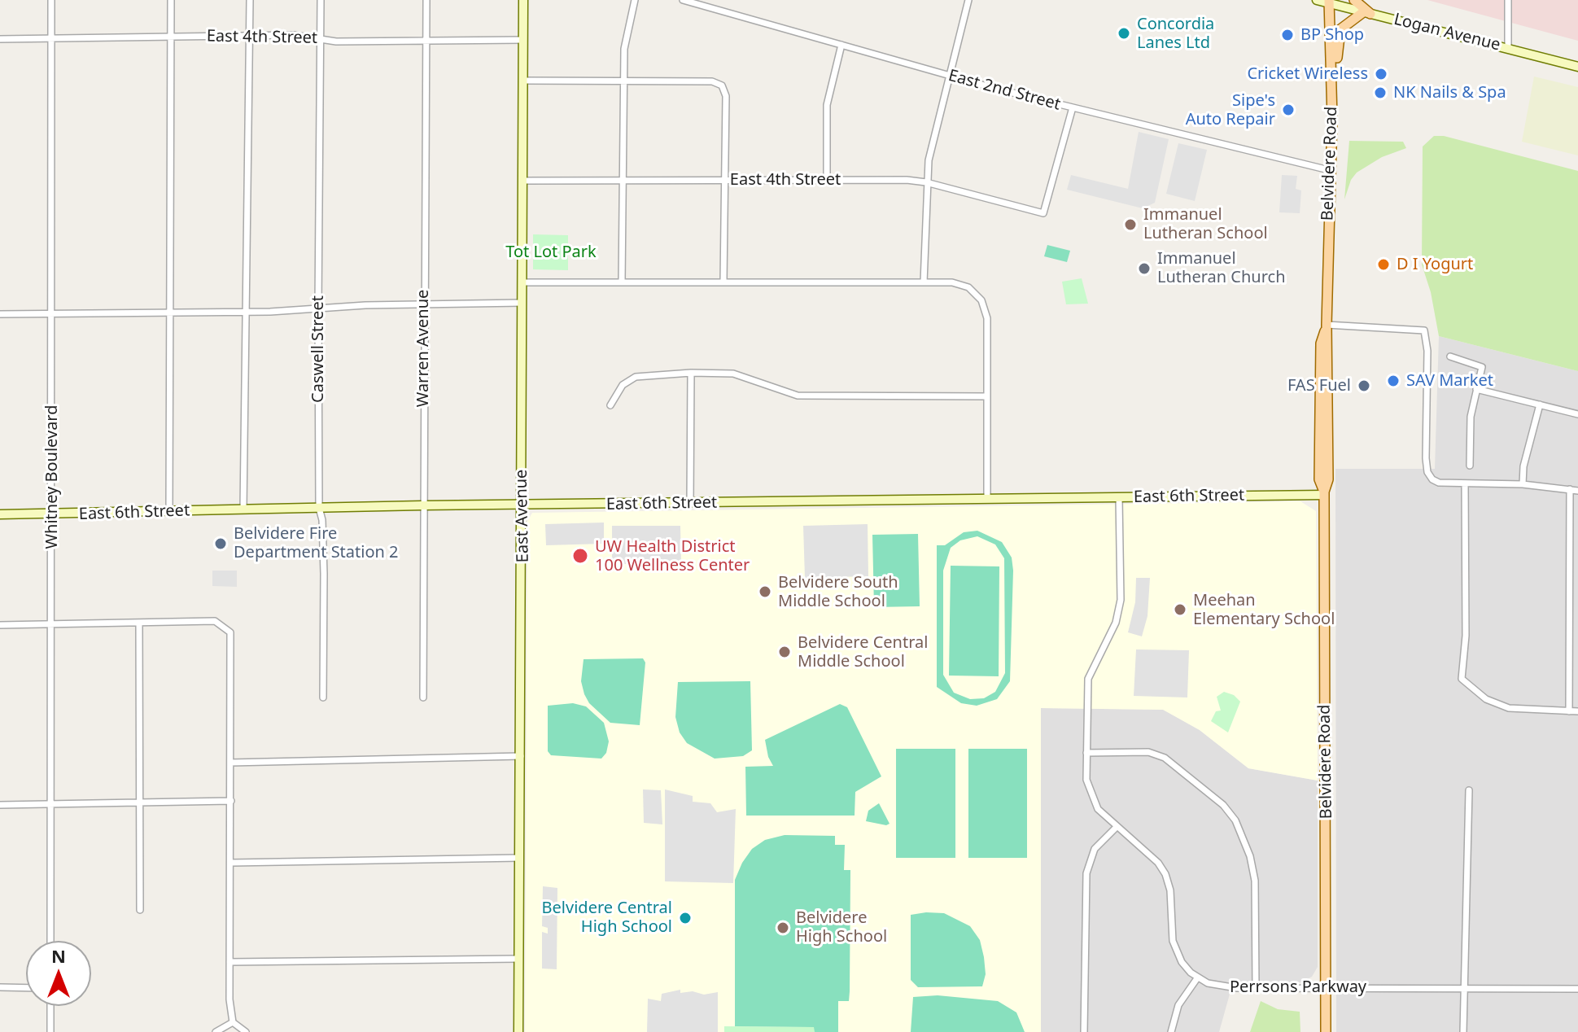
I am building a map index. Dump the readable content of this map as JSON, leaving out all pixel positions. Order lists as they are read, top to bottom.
{
  "streets": {
    "main road": ["Belvidere Road"],
    "street": [
      "Logan Avenue",
      "East 4th Street",
      "East 2nd Street",
      "Warren Avenue",
      "Caswell Street",
      "Whitney Boulevard",
      "East 6th Street",
      "East Avenue",
      "Perrsons Parkway"
    ]
  },
  "crossings": [
    ["Logan Avenue", "Belvidere Road"],
    ["East 4th Street", "East 2nd Street"],
    ["East 4th Street", "Warren Avenue"],
    ["East 4th Street", "Caswell Street"],
    ["East 4th Street", "Whitney Boulevard"],
    ["East 4th Street", "East Avenue"],
    ["East 2nd Street", "Belvidere Road"],
    ["Belvidere Road", "East 6th Street"],
    ["Belvidere Road", "Perrsons Parkway"],
    ["Warren Avenue", "East 6th Street"],
    ["Caswell Street", "East 6th Street"],
    ["Whitney Boulevard", "East 6th Street"],
    ["East 6th Street", "East Avenue"]
  ],
  "parks": ["Tot Lot Park"],
  "places": [
    "Concordia Lanes Ltd",
    "BP Shop",
    "Cricket Wireless",
    "NK Nails & Spa",
    "Sipe's Auto Repair",
    "Immanuel Lutheran School",
    "D I Yogurt",
    "Immanuel Lutheran Church",
    "SAV Market",
    "FAS Fuel",
    "Belvidere Fire Department Station 2",
    "UW Health District 100 Wellness Center",
    "Belvidere South Middle School",
    "Meehan Elementary School",
    "Belvidere Central Middle School",
    "Belvidere Central High School",
    "Belvidere High School"
  ],
  "north": "top"
}
